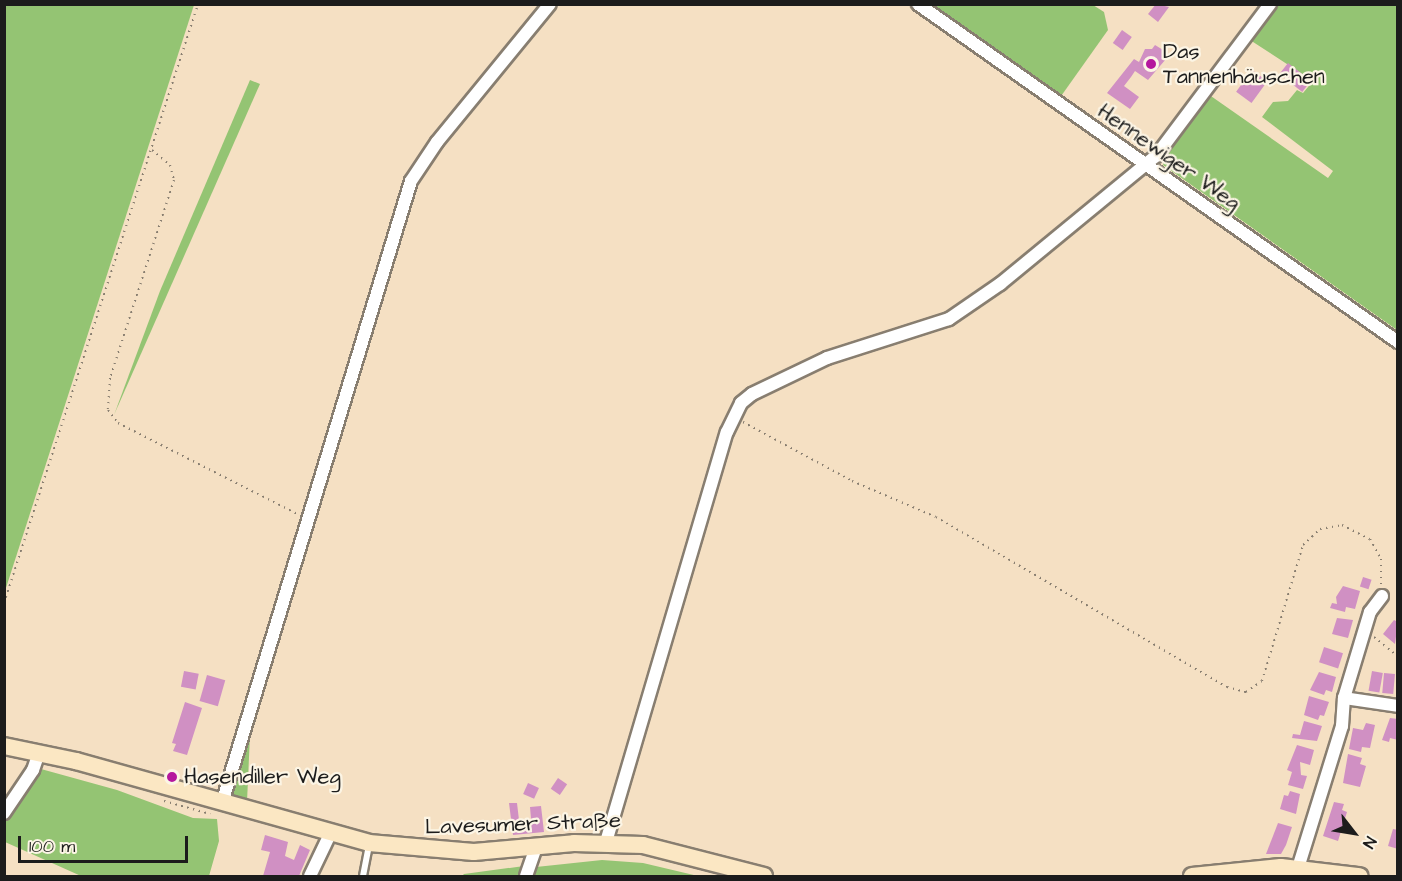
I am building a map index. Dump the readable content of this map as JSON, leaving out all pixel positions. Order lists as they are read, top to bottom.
{
  "streets": {
    "street": ["Hennewiger Weg", "Lavesumer Straße"]
  },
  "places": ["Das Tannenhäuschen", "Hasendiller Weg"],
  "scale_bar": "100 m",
  "north": "bottom right"
}
